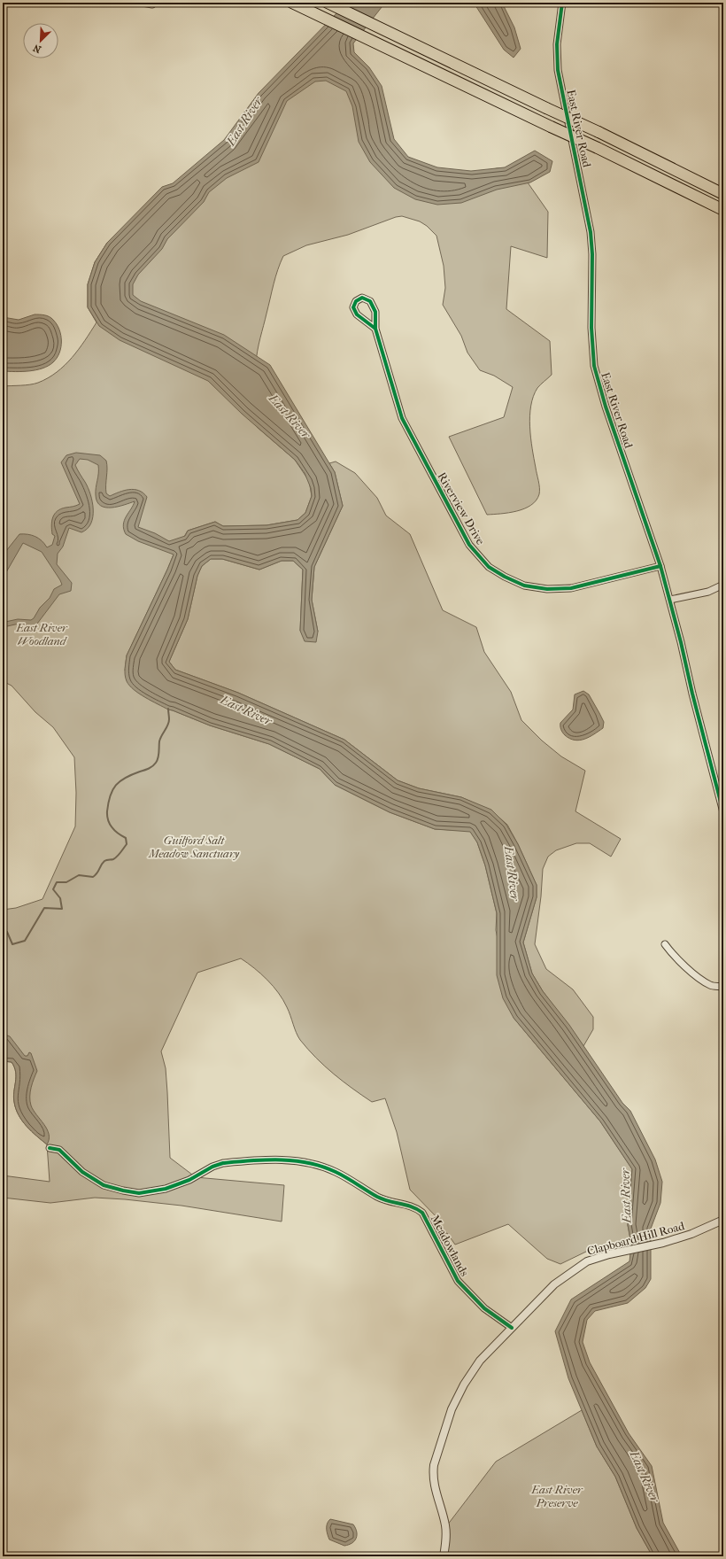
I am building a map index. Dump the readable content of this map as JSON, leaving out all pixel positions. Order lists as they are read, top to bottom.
{
  "streets": {
    "street": [
      "East River Road",
      "Riverview Drive",
      "Clapboard Hill Road",
      "Meadowlands"
    ]
  },
  "crossings": [
    ["East River Road", "Riverview Drive"],
    ["Clapboard Hill Road", "Meadowlands"]
  ],
  "water": ["East River"],
  "parks": ["East River Woodland", "Guilford Salt Meadow Sanctuary", "East River Preserve"],
  "north": "bottom left"
}
